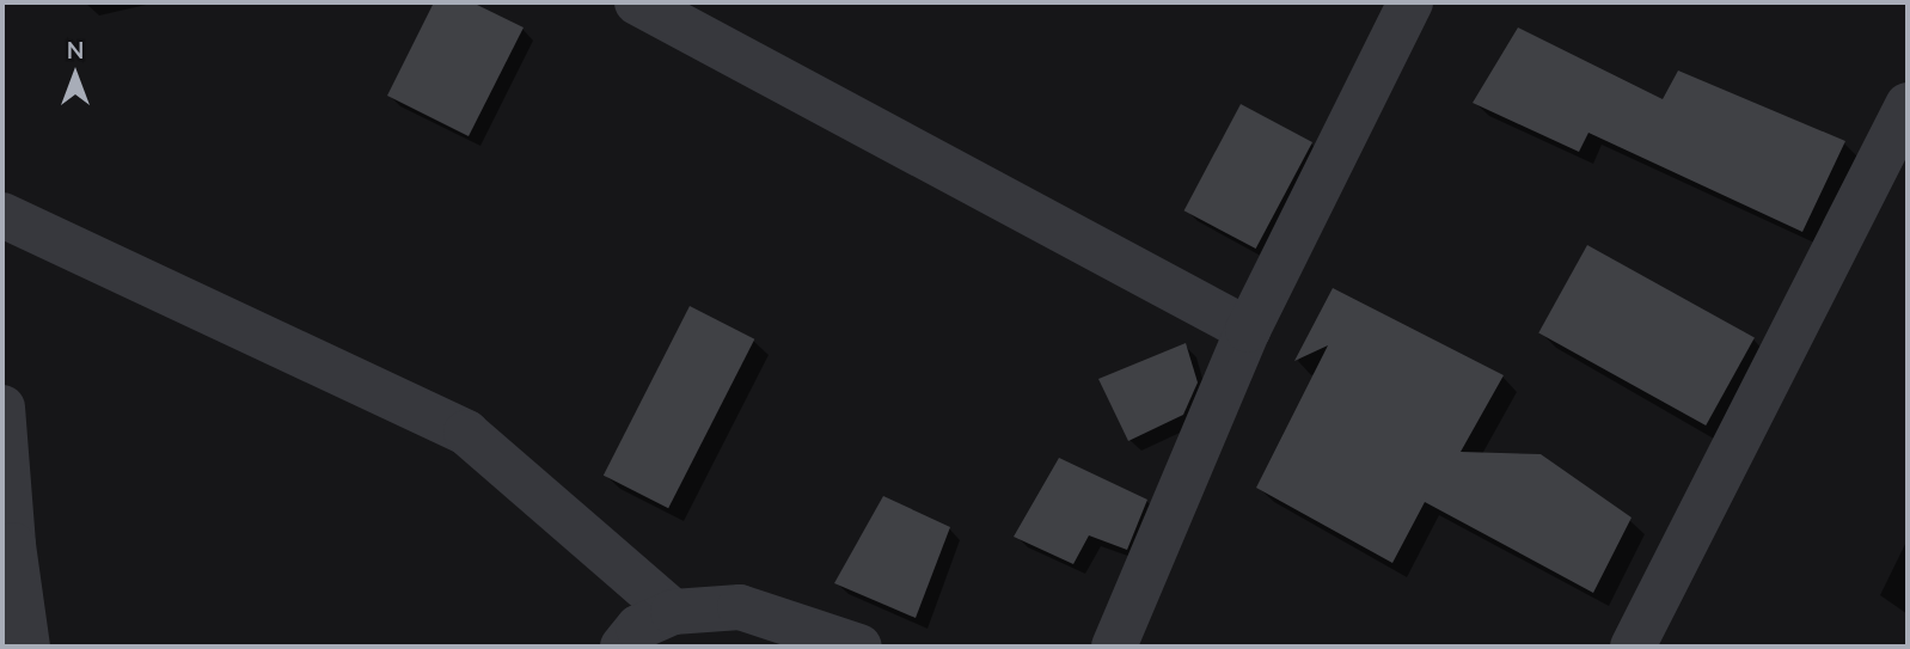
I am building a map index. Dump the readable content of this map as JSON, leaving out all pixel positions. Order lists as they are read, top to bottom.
{
  "north": "top"
}
